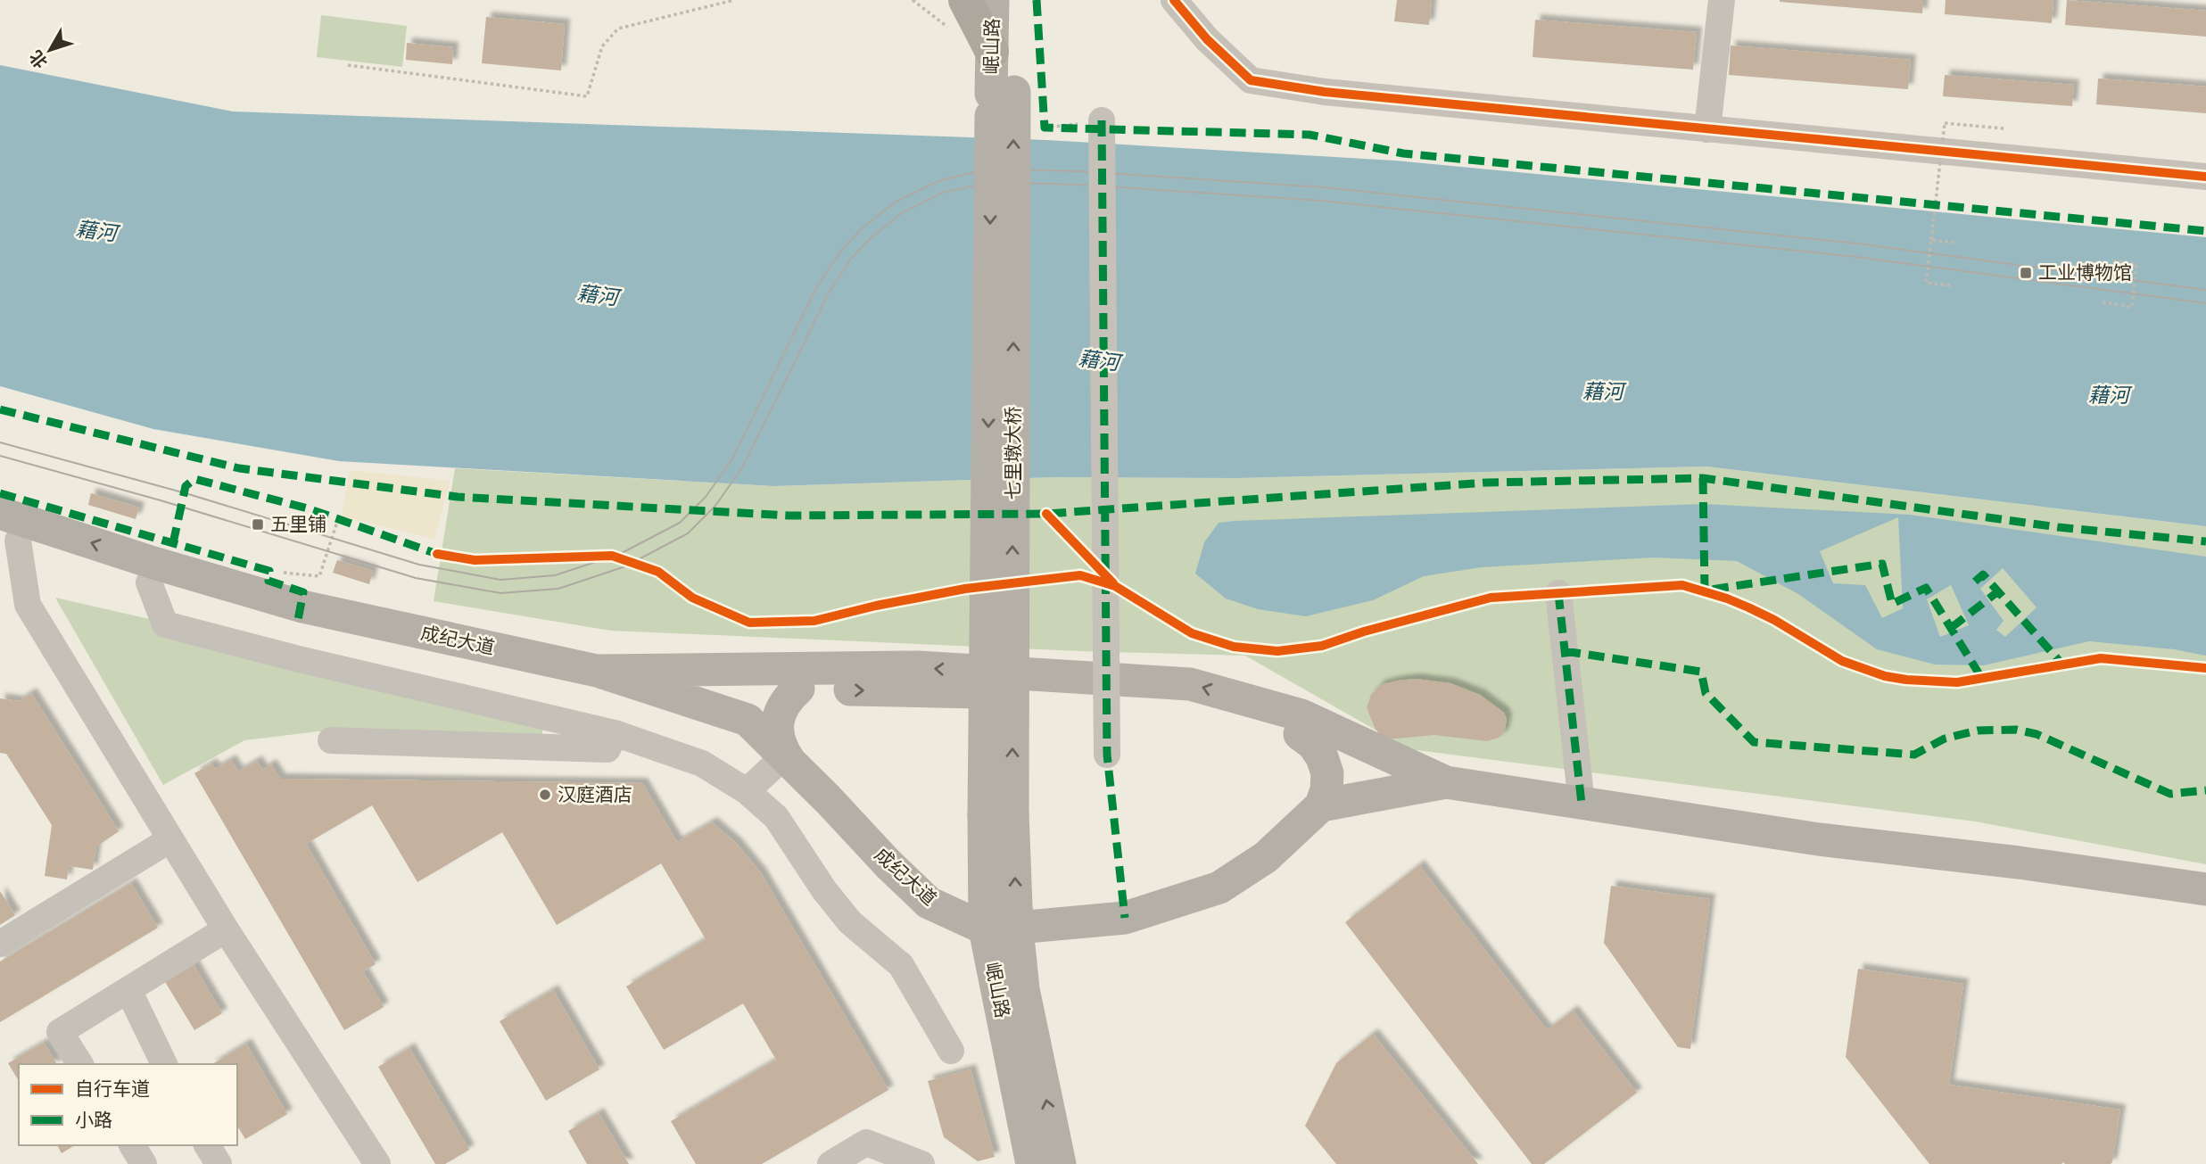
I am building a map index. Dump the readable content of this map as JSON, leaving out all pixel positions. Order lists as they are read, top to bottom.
{
  "streets": {
    "main road": ["岷山路", "七里墩大桥", "成纪大道"]
  },
  "crossings": [
    ["岷山路", "七里墩大桥"],
    ["岷山路", "成纪大道"]
  ],
  "water": ["藉河"],
  "places": {
    "transit": ["工业博物馆", "五里铺"],
    "other": ["汉庭酒店"]
  },
  "legend": ["自行车道", "小路"],
  "north": "bottom left"
}
